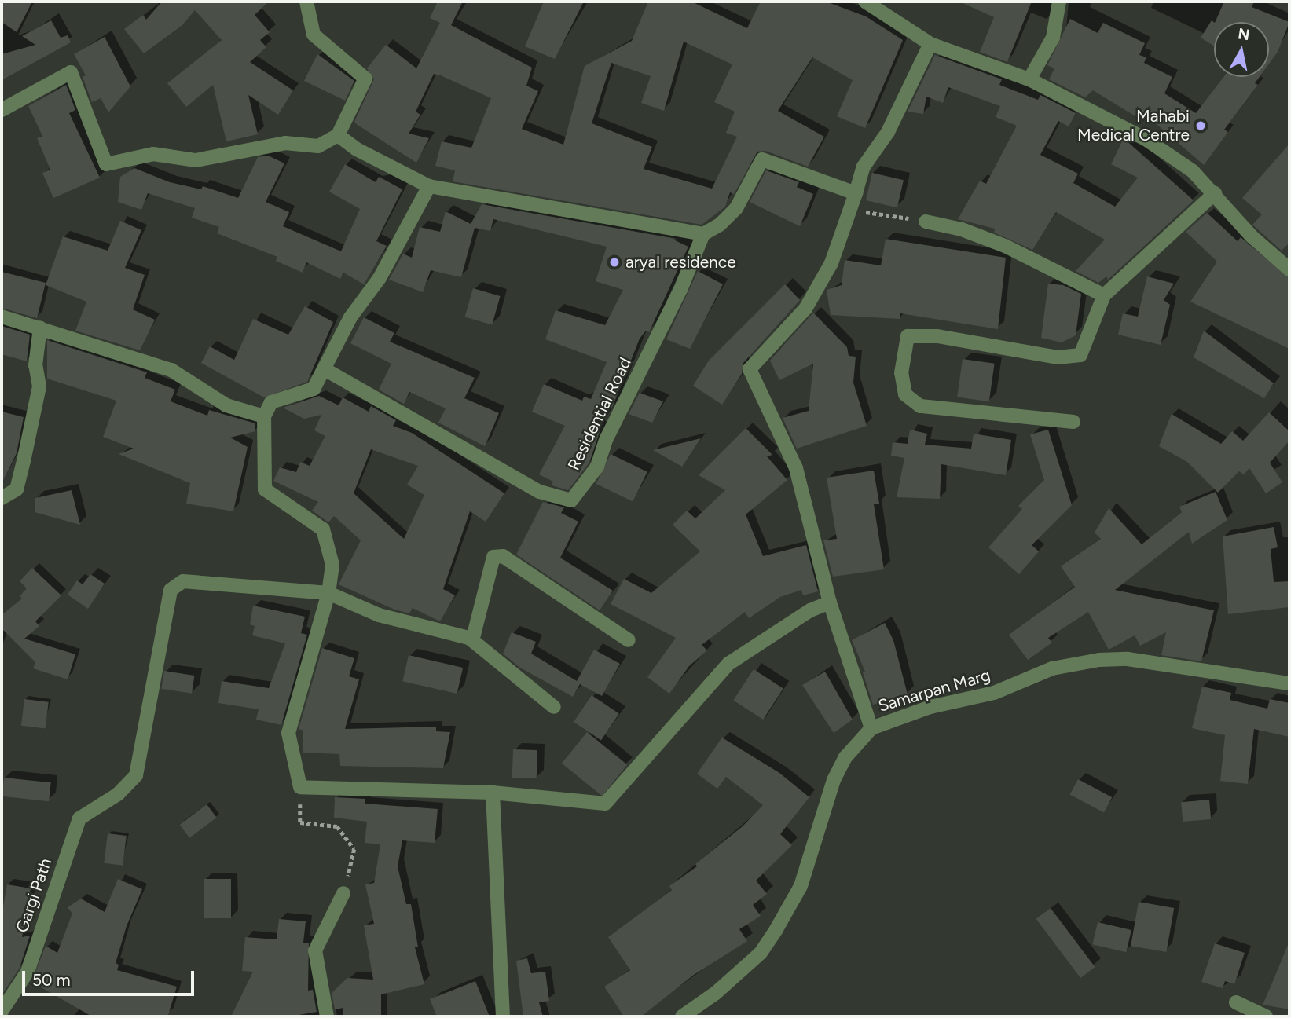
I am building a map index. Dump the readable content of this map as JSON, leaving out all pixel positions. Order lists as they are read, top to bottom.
{
  "streets": {
    "street": ["Residential Road", "Samarpan Marg", "Gargi Path"]
  },
  "places": ["Mahabi Medical Centre", "aryal residence"],
  "scale_bar": "50 m",
  "north": "top"
}
